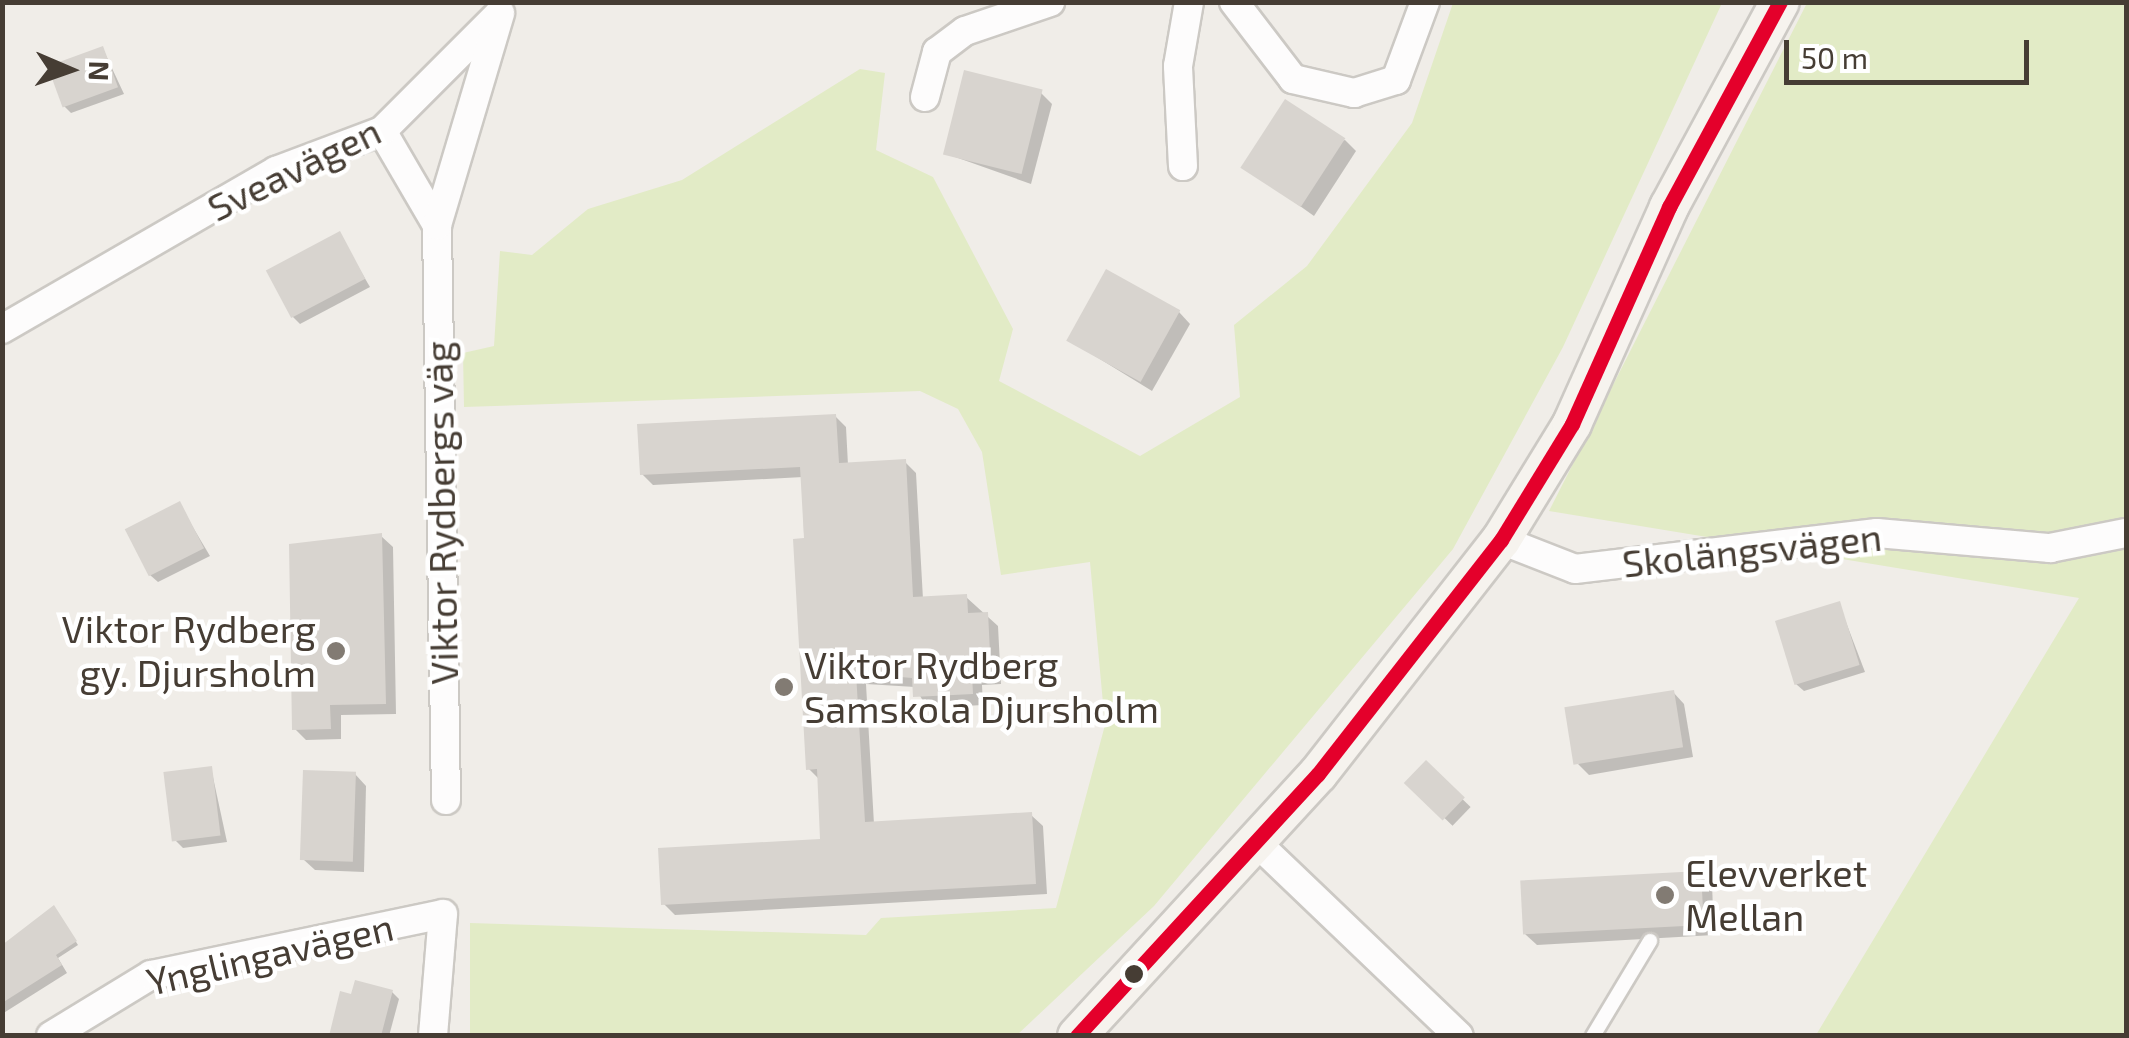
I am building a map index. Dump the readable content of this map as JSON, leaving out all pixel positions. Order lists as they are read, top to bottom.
{
  "streets": {
    "street": [
      "Sveavägen",
      "Viktor Rydbergs väg",
      "Skolängsvägen",
      "Ynglingavägen"
    ]
  },
  "crossings": [
    ["Sveavägen", "Viktor Rydbergs väg"]
  ],
  "places": ["Viktor Rydberg gy. Djursholm", "Viktor Rydberg Samskola Djursholm", "Elevverket Mellan"],
  "scale_bar": "50 m",
  "north": "right"
}
